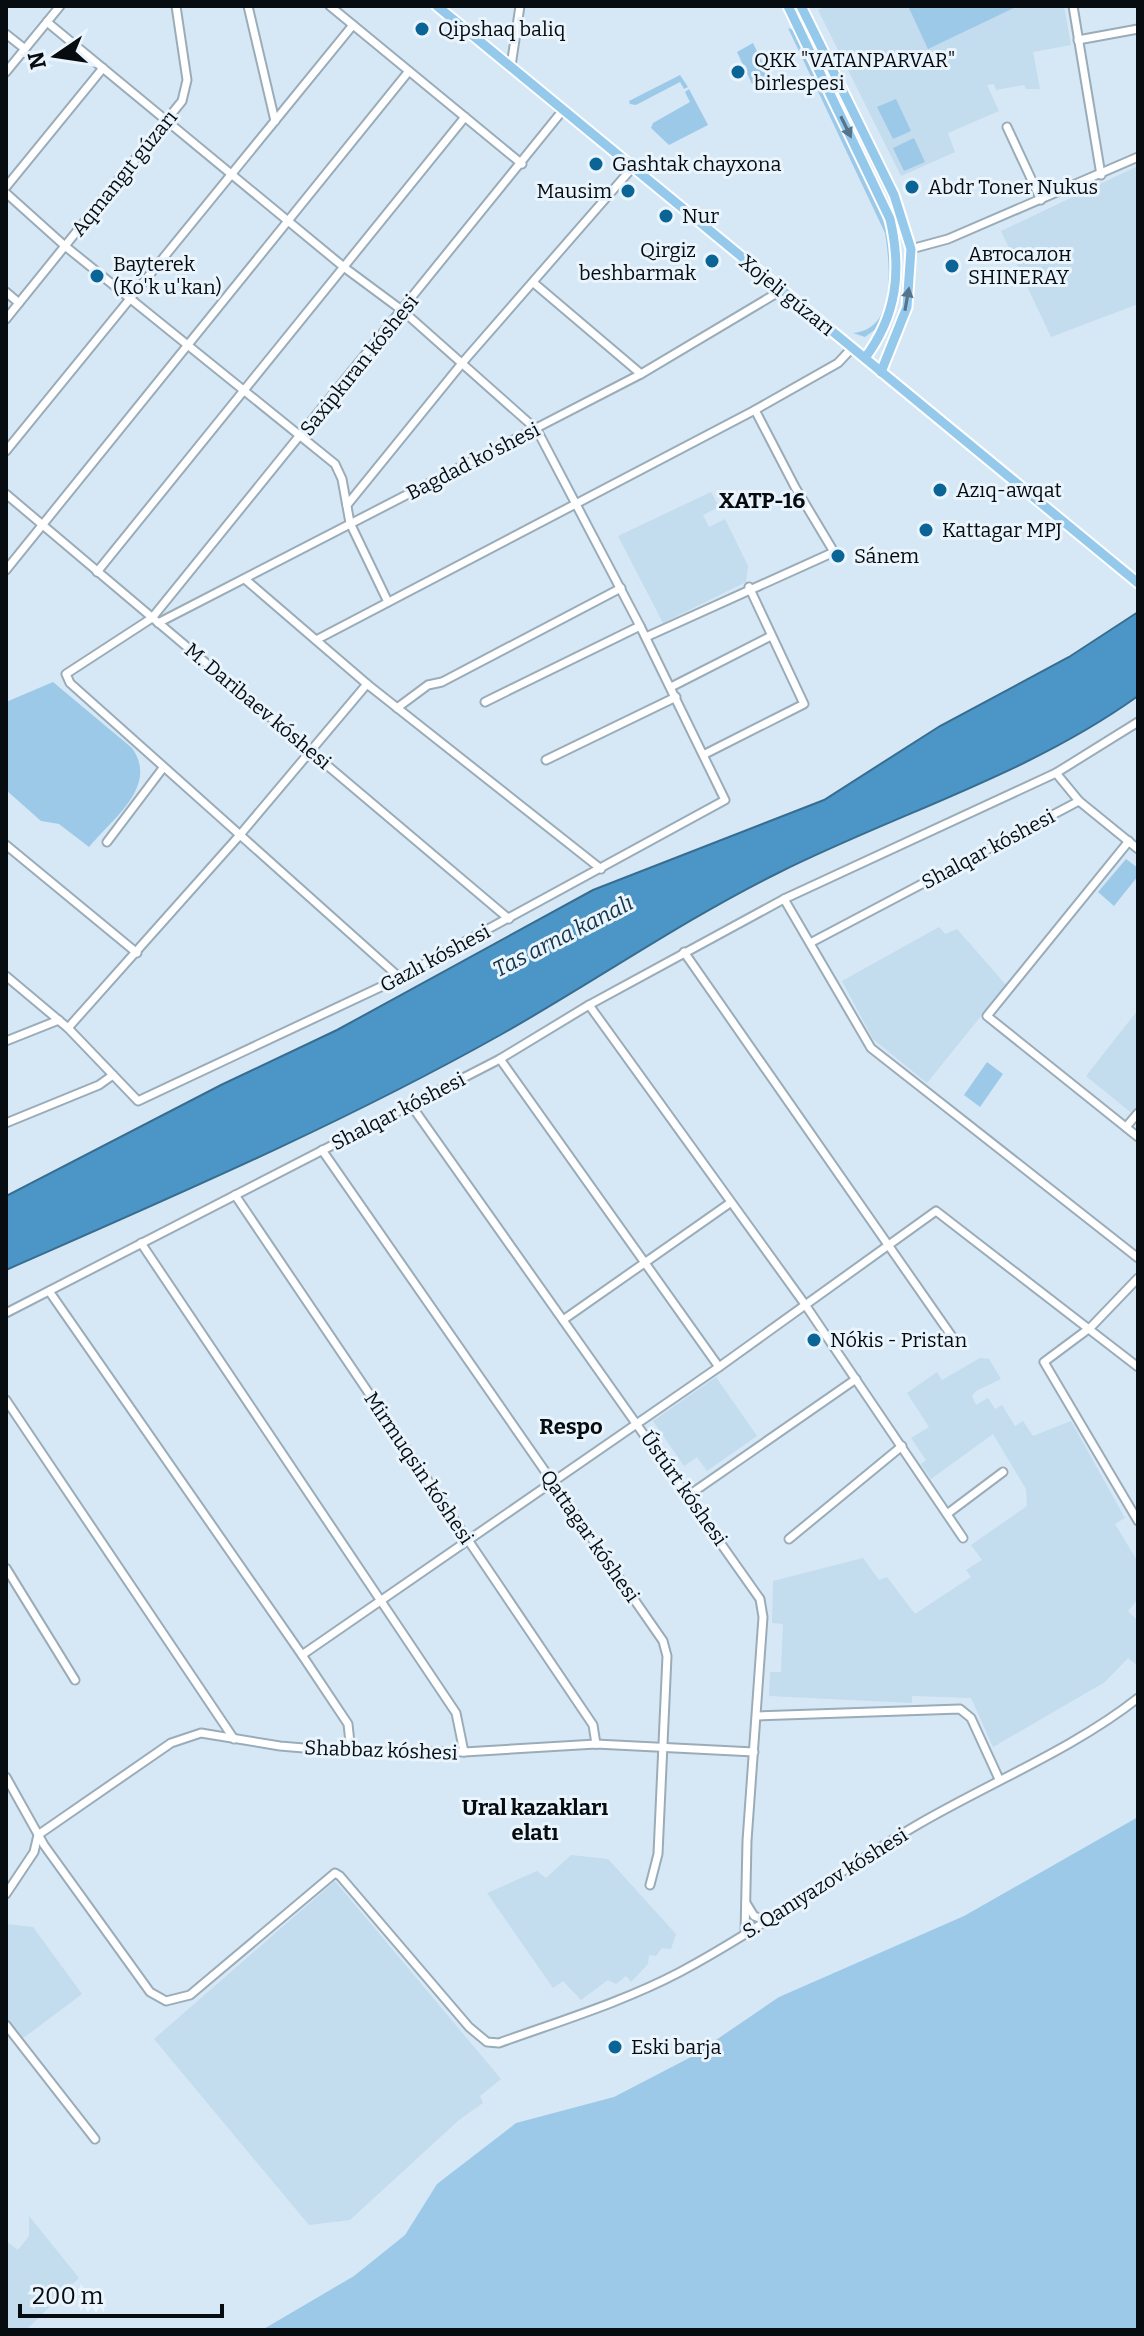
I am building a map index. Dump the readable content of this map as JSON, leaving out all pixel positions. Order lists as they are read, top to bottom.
{
  "streets": {
    "main road": ["Xojeli gúzarı"],
    "street": [
      "Aqmangıt gúzarı",
      "Saxipkıran kóshesi",
      "Bagdad ko'shesi",
      "M. Daribaev kóshesi",
      "Shalqar kóshesi",
      "Gazlı kóshesi",
      "Mirmuqsin kóshesi",
      "Ústúrt kóshesi",
      "Qattagar kóshesi",
      "Shabbaz kóshesi",
      "S. Qanıyazov kóshesi"
    ]
  },
  "crossings": [
    ["Xojeli gúzarı", "Saxipkıran kóshesi"],
    ["Xojeli gúzarı", "Bagdad ko'shesi"],
    ["Saxipkıran kóshesi", "Bagdad ko'shesi"],
    ["Saxipkıran kóshesi", "M. Daribaev kóshesi"],
    ["Bagdad ko'shesi", "M. Daribaev kóshesi"],
    ["M. Daribaev kóshesi", "Gazlı kóshesi"],
    ["Shalqar kóshesi", "Mirmuqsin kóshesi"],
    ["Shalqar kóshesi", "Ústúrt kóshesi"],
    ["Shalqar kóshesi", "Qattagar kóshesi"],
    ["Mirmuqsin kóshesi", "Shabbaz kóshesi"],
    ["Ústúrt kóshesi", "Shabbaz kóshesi"],
    ["Ústúrt kóshesi", "S. Qanıyazov kóshesi"],
    ["Qattagar kóshesi", "Shabbaz kóshesi"],
    ["Shabbaz kóshesi", "S. Qanıyazov kóshesi"]
  ],
  "districts": ["XATP-16", "Respo", "Ural kazakları elatı"],
  "water": ["Tas arna kanalı"],
  "places": [
    "Qipshaq baliq",
    "QKK \"VATANPARVAR\" birlespesi",
    "Gashtak chayxona",
    "Abdr Toner Nukus",
    "Mausim",
    "Nur",
    "Qirgiz beshbarmak",
    "Автосалон SHINERAY",
    "Bayterek (Ko'k u'kan)",
    "Azıq-awqat",
    "Kattagar MPJ",
    "Sánem",
    "Nókis - Pristan",
    "Eski barja"
  ],
  "scale_bar": "200 m",
  "north": "left"
}
